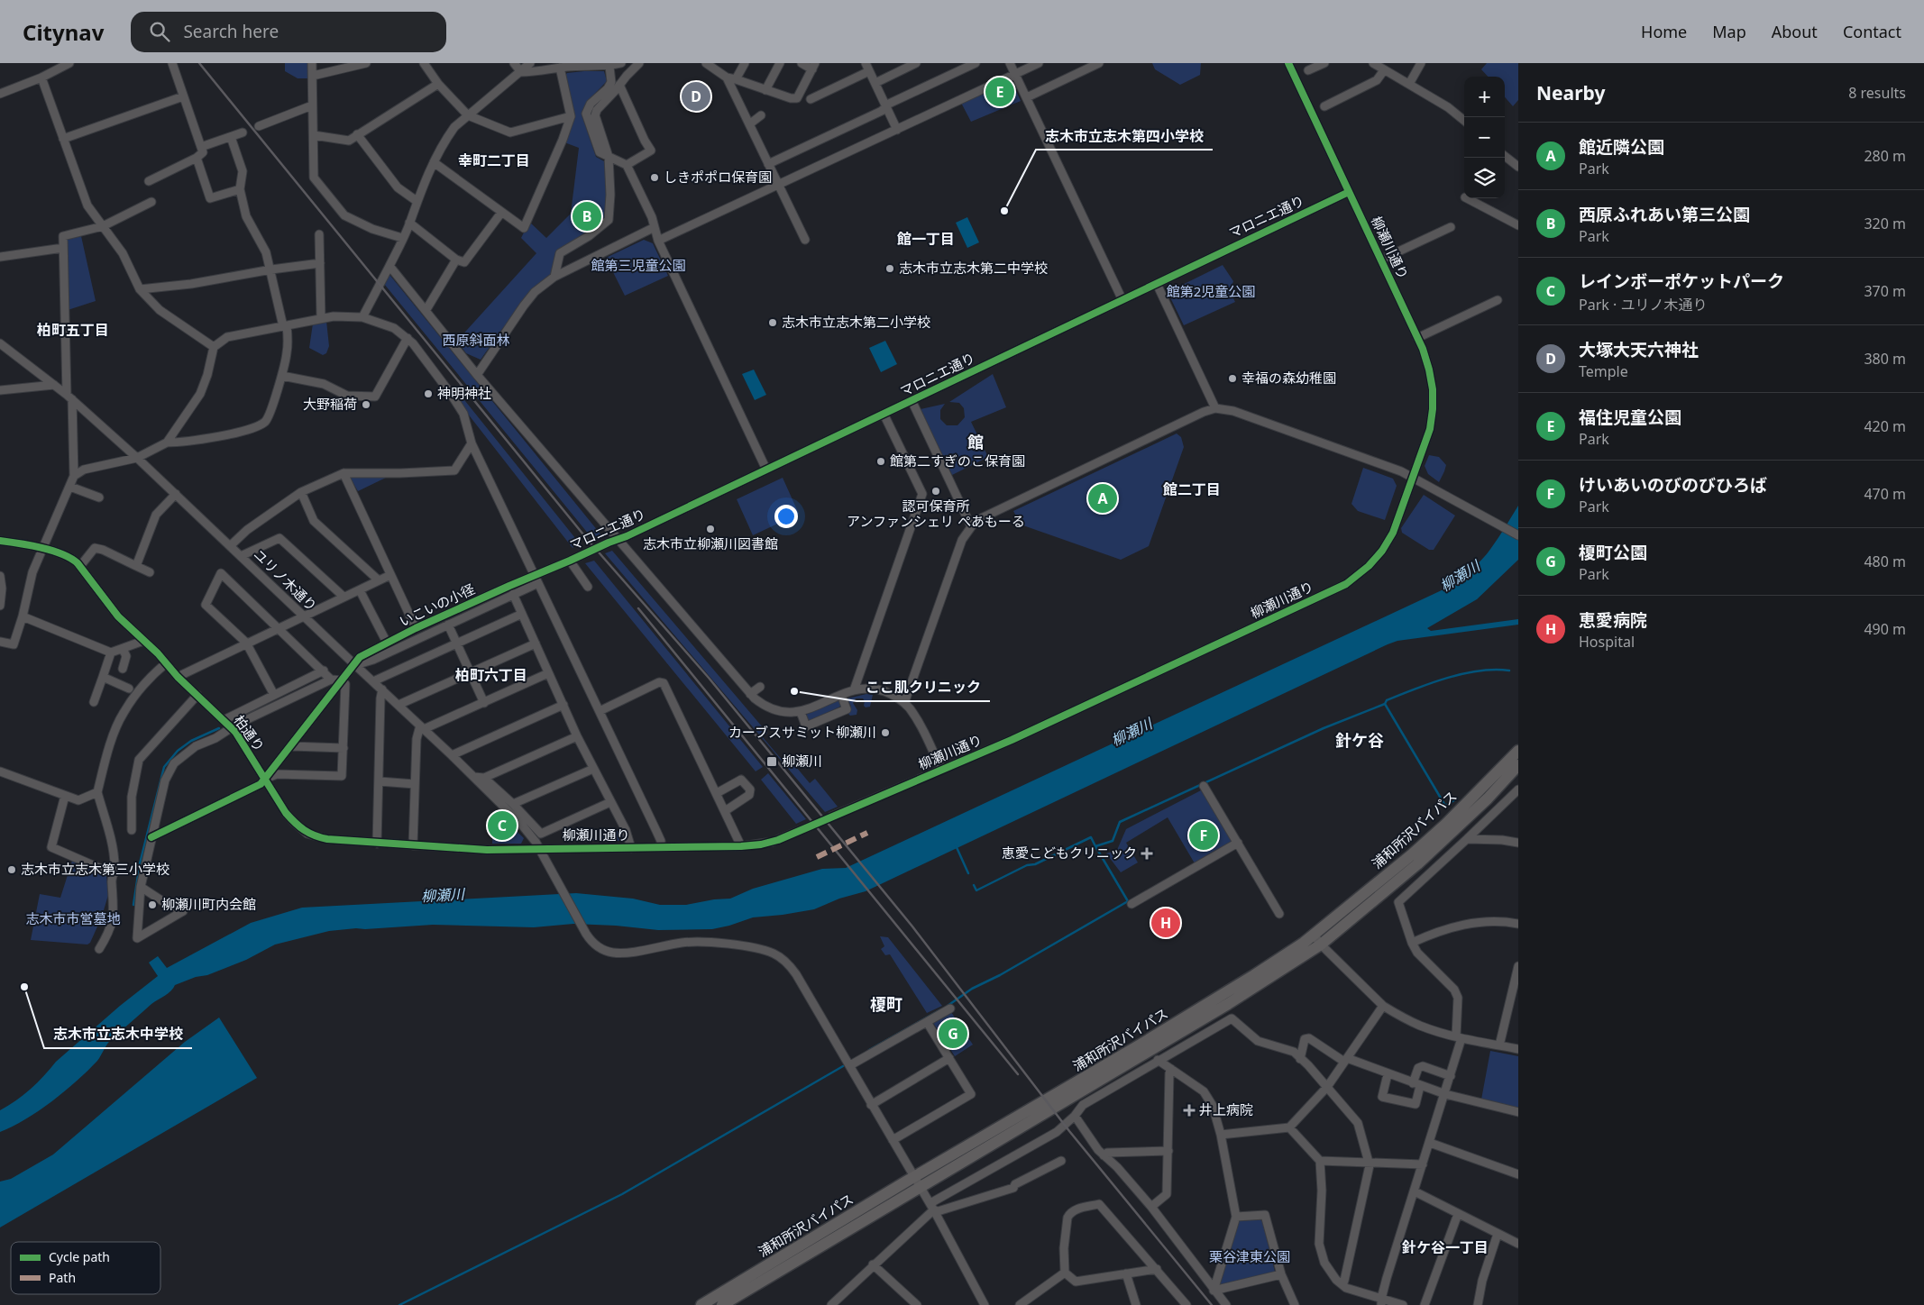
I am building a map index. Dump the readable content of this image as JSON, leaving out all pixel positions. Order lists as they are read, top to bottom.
{
  "streets": {
    "highway": ["浦和所沢バイパス"],
    "street": [
      "マロニエ通り",
      "柳瀬川通り",
      "ユリノ木通り",
      "いこいの小径",
      "柏通り"
    ]
  },
  "crossings": [
    ["マロニエ通り", "柳瀬川通り"],
    ["マロニエ通り", "いこいの小径"],
    ["柳瀬川通り", "ユリノ木通り"],
    ["柳瀬川通り", "柏通り"],
    ["ユリノ木通り", "いこいの小径"],
    ["ユリノ木通り", "柏通り"],
    ["ユリノ木通り", "浦和所沢バイパス"],
    ["いこいの小径", "柏通り"]
  ],
  "districts": [
    "幸町二丁目",
    "館一丁目",
    "柏町五丁目",
    "館",
    "館二丁目",
    "柏町六丁目",
    "針ケ谷",
    "榎町",
    "針ケ谷一丁目"
  ],
  "water": ["柳瀬川"],
  "parks": [
    "館第三児童公園",
    "館第2児童公園",
    "西原斜面林",
    "志木市市営墓地",
    "栗谷津東公園"
  ],
  "places": {
    "other": [
      "しきポポロ保育園",
      "志木市立志木第四小学校",
      "志木市立志木第二中学校",
      "志木市立志木第二小学校",
      "幸福の森幼稚園",
      "神明神社",
      "大野稲荷",
      "館第二すぎのこ保育園",
      "認可保育所 アンファンシェリ ぺあもーる",
      "志木市立柳瀬川図書館",
      "ここ肌クリニック",
      "カーブスサミット柳瀬川",
      "志木市立志木第三小学校",
      "柳瀬川町内会館",
      "志木市立志木中学校"
    ],
    "transit": ["柳瀬川"],
    "health": ["恵愛こどもクリニック", "井上病院"]
  },
  "legend": ["Cycle path", "Path"],
  "page": {
    "header": "Citynav",
    "search": "Search here",
    "nav": [
      "Home",
      "Map",
      "About",
      "Contact"
    ],
    "heading": ["Nearby", "8 results"],
    "pins": [
      "E",
      "D",
      "B",
      "A",
      "C",
      "F",
      "H",
      "G"
    ],
    "map_buttons": ["+", "−"],
    "list": [
      {
        "mark": "A",
        "name": "館近隣公園",
        "note": "Park",
        "value": "280 m"
      },
      {
        "mark": "B",
        "name": "西原ふれあい第三公園",
        "note": "Park",
        "value": "320 m"
      },
      {
        "mark": "C",
        "name": "レインボーポケットパーク",
        "note": "Park · ユリノ木通り",
        "value": "370 m"
      },
      {
        "mark": "D",
        "name": "大塚大天六神社",
        "note": "Temple",
        "value": "380 m"
      },
      {
        "mark": "E",
        "name": "福住児童公園",
        "note": "Park",
        "value": "420 m"
      },
      {
        "mark": "F",
        "name": "けいあいのびのびひろば",
        "note": "Park",
        "value": "470 m"
      },
      {
        "mark": "G",
        "name": "榎町公園",
        "note": "Park",
        "value": "480 m"
      },
      {
        "mark": "H",
        "name": "恵愛病院",
        "note": "Hospital",
        "value": "490 m"
      }
    ]
  }
}
